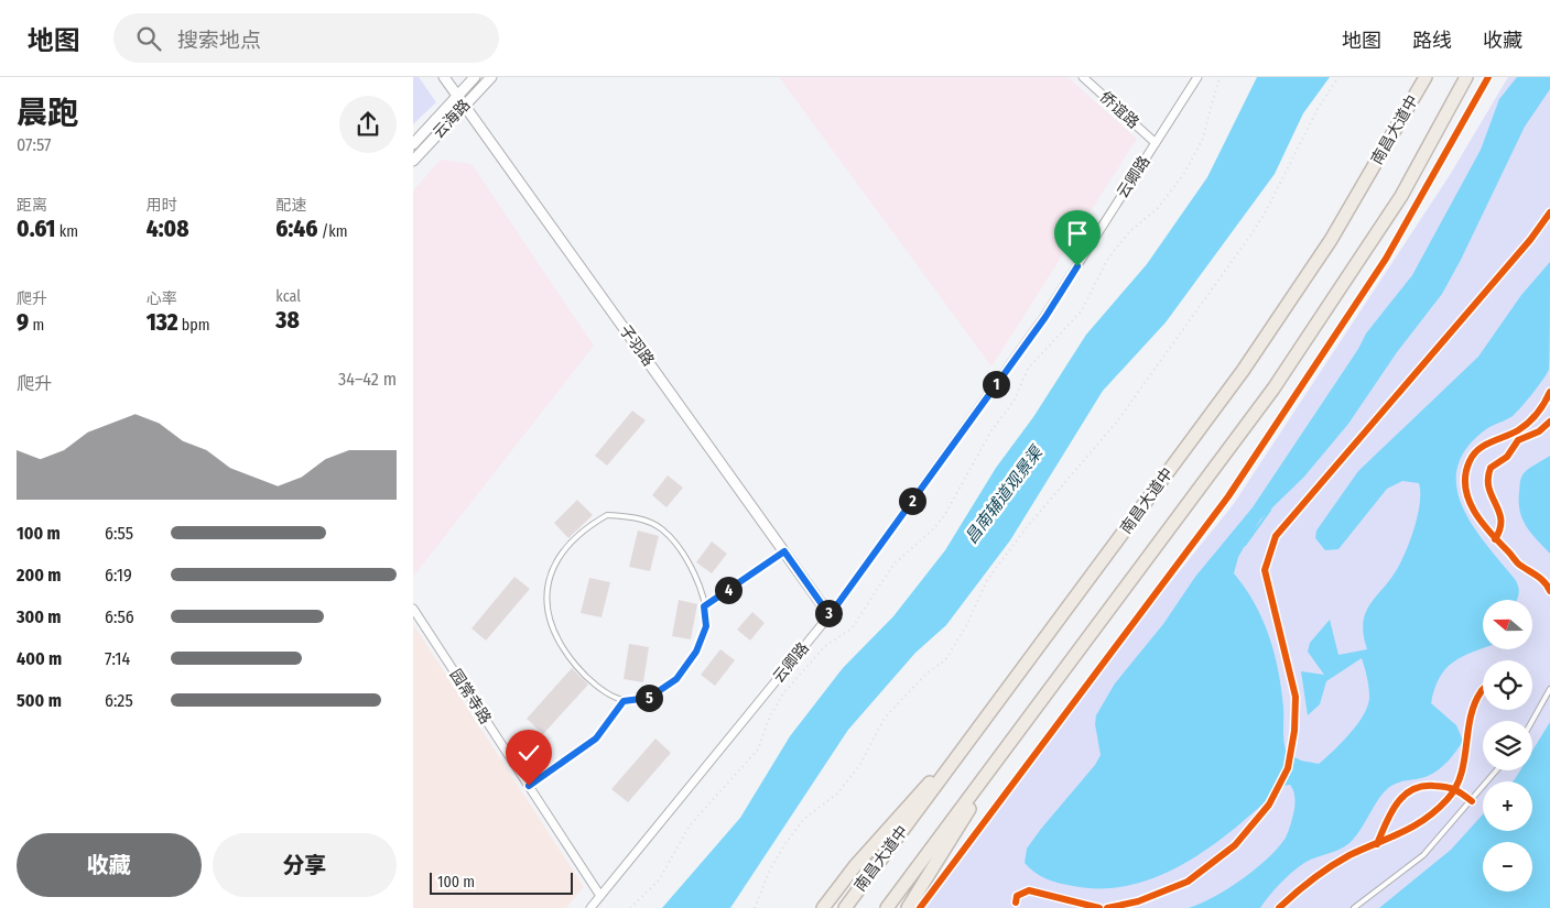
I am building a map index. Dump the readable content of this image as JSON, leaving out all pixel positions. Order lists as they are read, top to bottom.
{
  "streets": {
    "highway": ["南昌大道中"],
    "street": [
      "侨谊路",
      "云海路",
      "云卿路",
      "子羽路",
      "园常寺路"
    ]
  },
  "crossings": [
    ["侨谊路", "云卿路"],
    ["云海路", "子羽路"],
    ["云卿路", "子羽路"],
    ["云卿路", "园常寺路"]
  ],
  "water": ["昌南辅道观景渠"],
  "scale_bar": "100 m",
  "north": "left",
  "page": {
    "header": "地图",
    "search": "搜索地点",
    "nav": ["地图", "路线", "收藏"],
    "heading": ["晨跑", "07:57"],
    "stats": [
      ["距离", "0.61 km"],
      ["用时", "4:08"],
      ["配速", "6:46 /km"],
      ["爬升", "9 m"],
      ["心率", "132 bpm"],
      ["kcal", "38"]
    ],
    "chart": ["爬升", "34–42 m"],
    "pins": [
      "1",
      "2",
      "4",
      "3",
      "5"
    ],
    "list": [
      {
        "name": "100 m",
        "note": "6:55"
      },
      {
        "name": "200 m",
        "note": "6:19"
      },
      {
        "name": "300 m",
        "note": "6:56"
      },
      {
        "name": "400 m",
        "note": "7:14"
      },
      {
        "name": "500 m",
        "note": "6:25"
      }
    ],
    "map_buttons": ["+", "−"],
    "buttons": ["收藏", "分享"],
    "scale": "100 m"
  }
}
